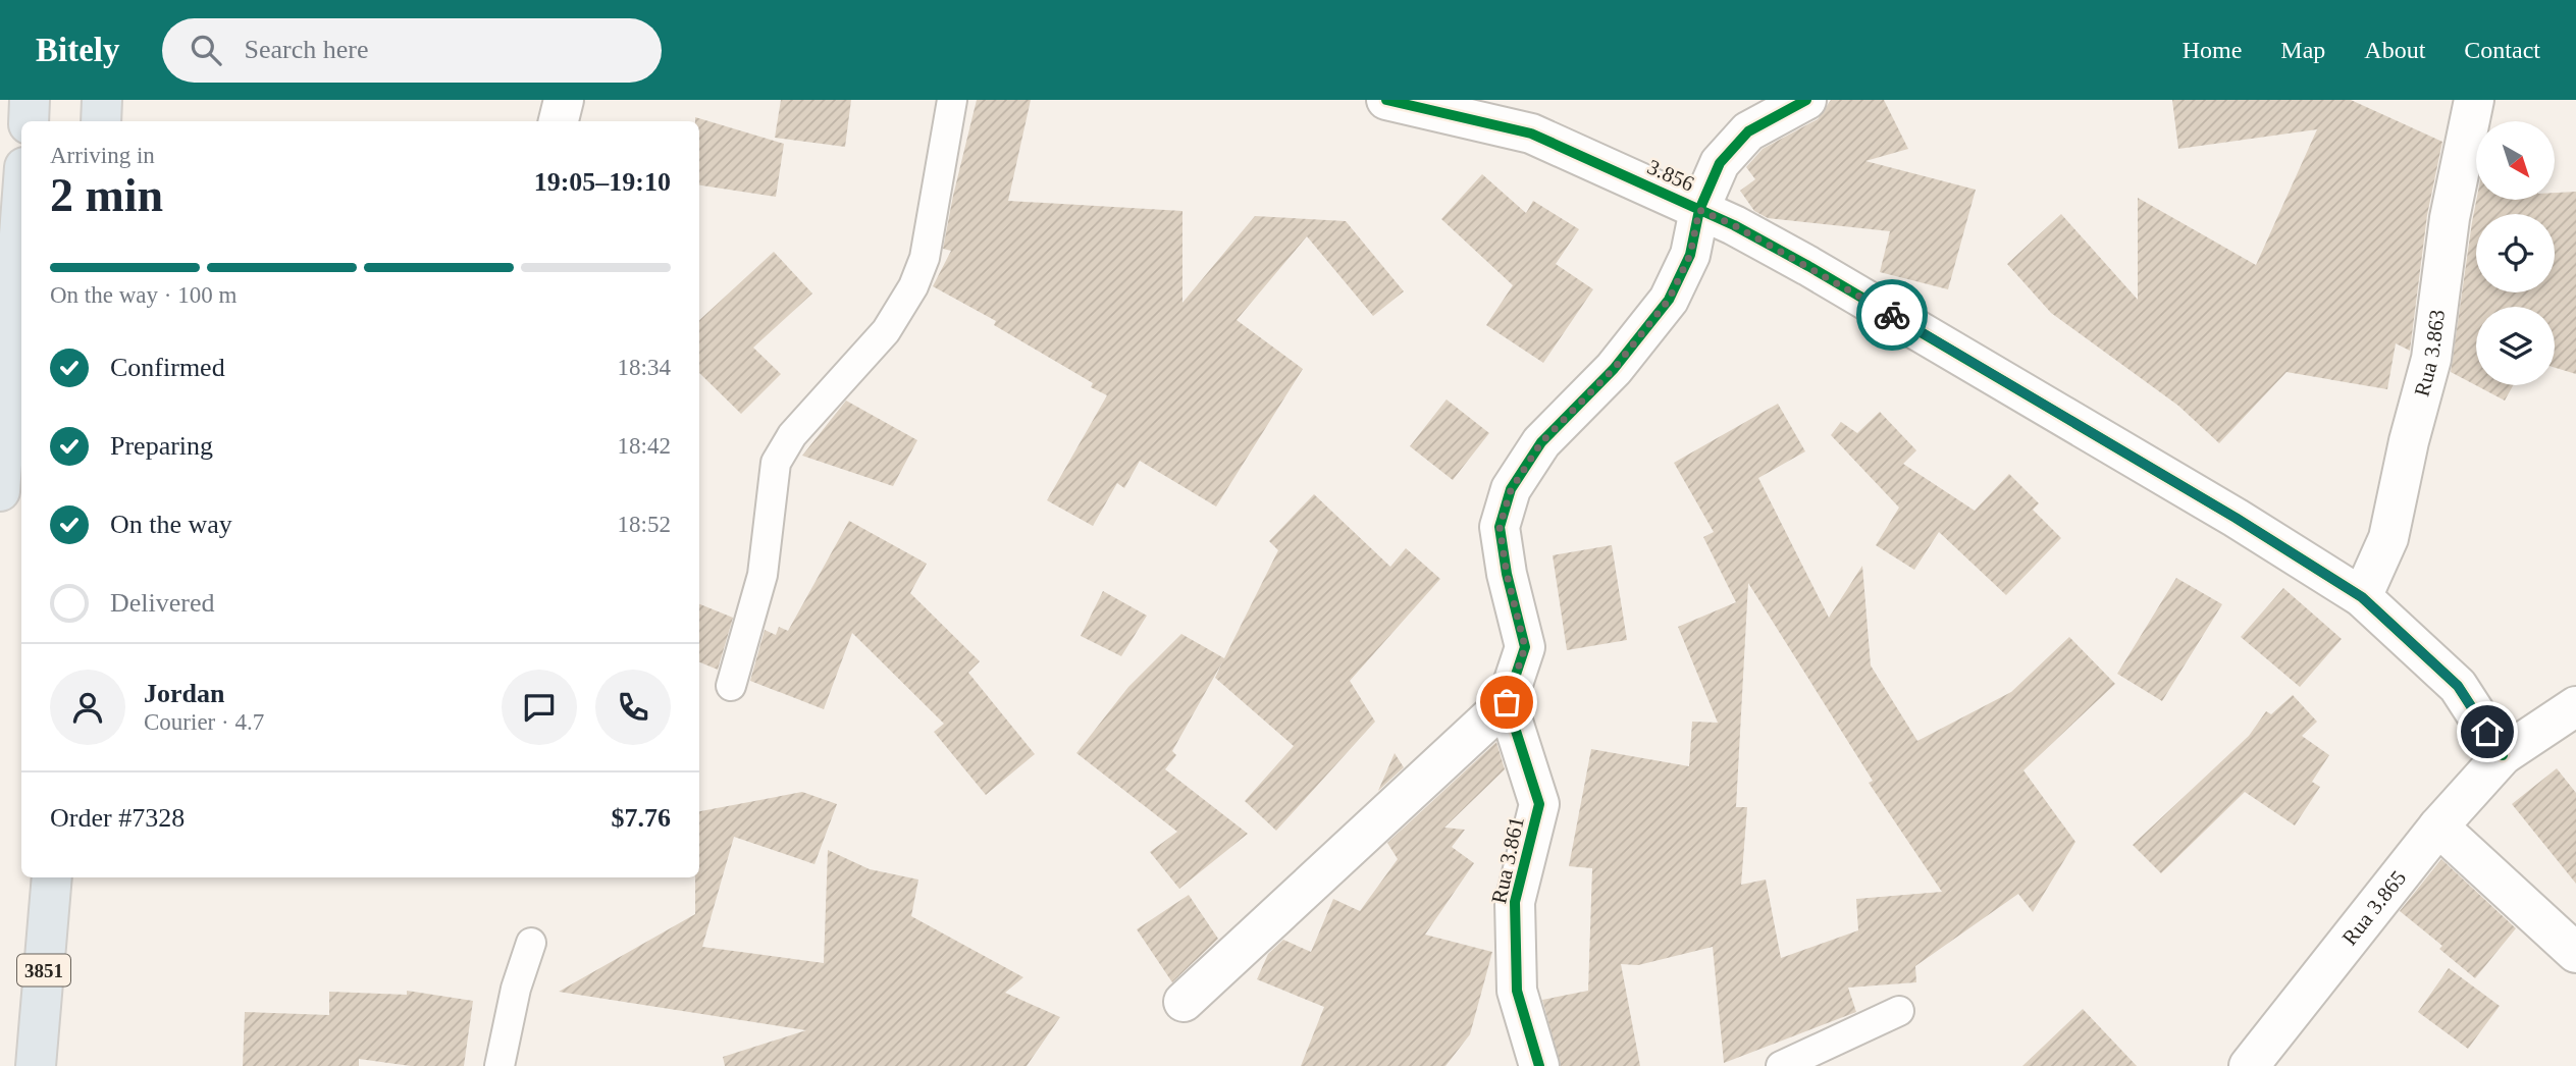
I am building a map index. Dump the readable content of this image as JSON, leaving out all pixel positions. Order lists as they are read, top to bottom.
{
  "streets": {
    "main road": ["3851"],
    "street": [
      "3.856",
      "Rua 3.863",
      "Rua 3.861",
      "Rua 3.865"
    ]
  },
  "crossings": [
    ["3.856", "Rua 3.863"],
    ["3.856", "Rua 3.865"]
  ],
  "north": "bottom right",
  "page": {
    "header": "Bitely",
    "search": "Search here",
    "nav": [
      "Home",
      "Map",
      "About",
      "Contact"
    ],
    "heading": ["2 min", "Arriving in", "19:05–19:10"],
    "panel": [
      "Jordan",
      "Courier · 4.7",
      "Order #7328",
      "$7.76"
    ],
    "bar": "On the way · 100 m",
    "list": [
      ["Confirmed", "18:34"],
      ["Preparing", "18:42"],
      ["On the way", "18:52"],
      "Delivered"
    ]
  }
}
